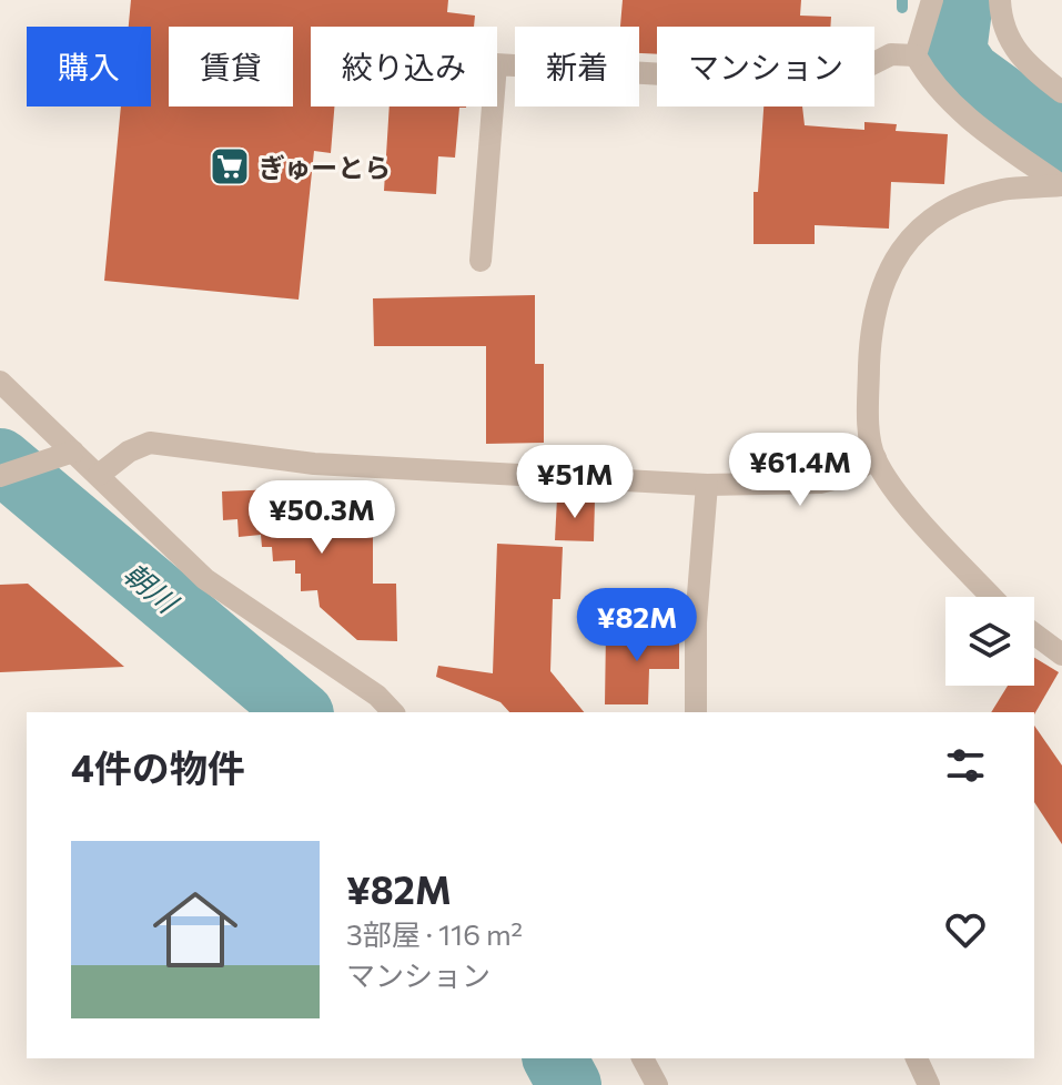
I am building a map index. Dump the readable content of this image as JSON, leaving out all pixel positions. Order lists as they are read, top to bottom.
{
  "water": ["朝川"],
  "places": {
    "supermarket": ["ぎゅーとら"]
  },
  "page": {
    "chip": [
      "購入",
      "賃貸",
      "絞り込み",
      "新着",
      "マンション"
    ],
    "price": [
      "¥61.4M",
      "¥51M",
      "¥50.3M",
      "¥82M"
    ],
    "heading": "4件の物件",
    "list": [
      {
        "name": "¥82M",
        "note": "3部屋 · 116 m² · マンション"
      }
    ]
  }
}
